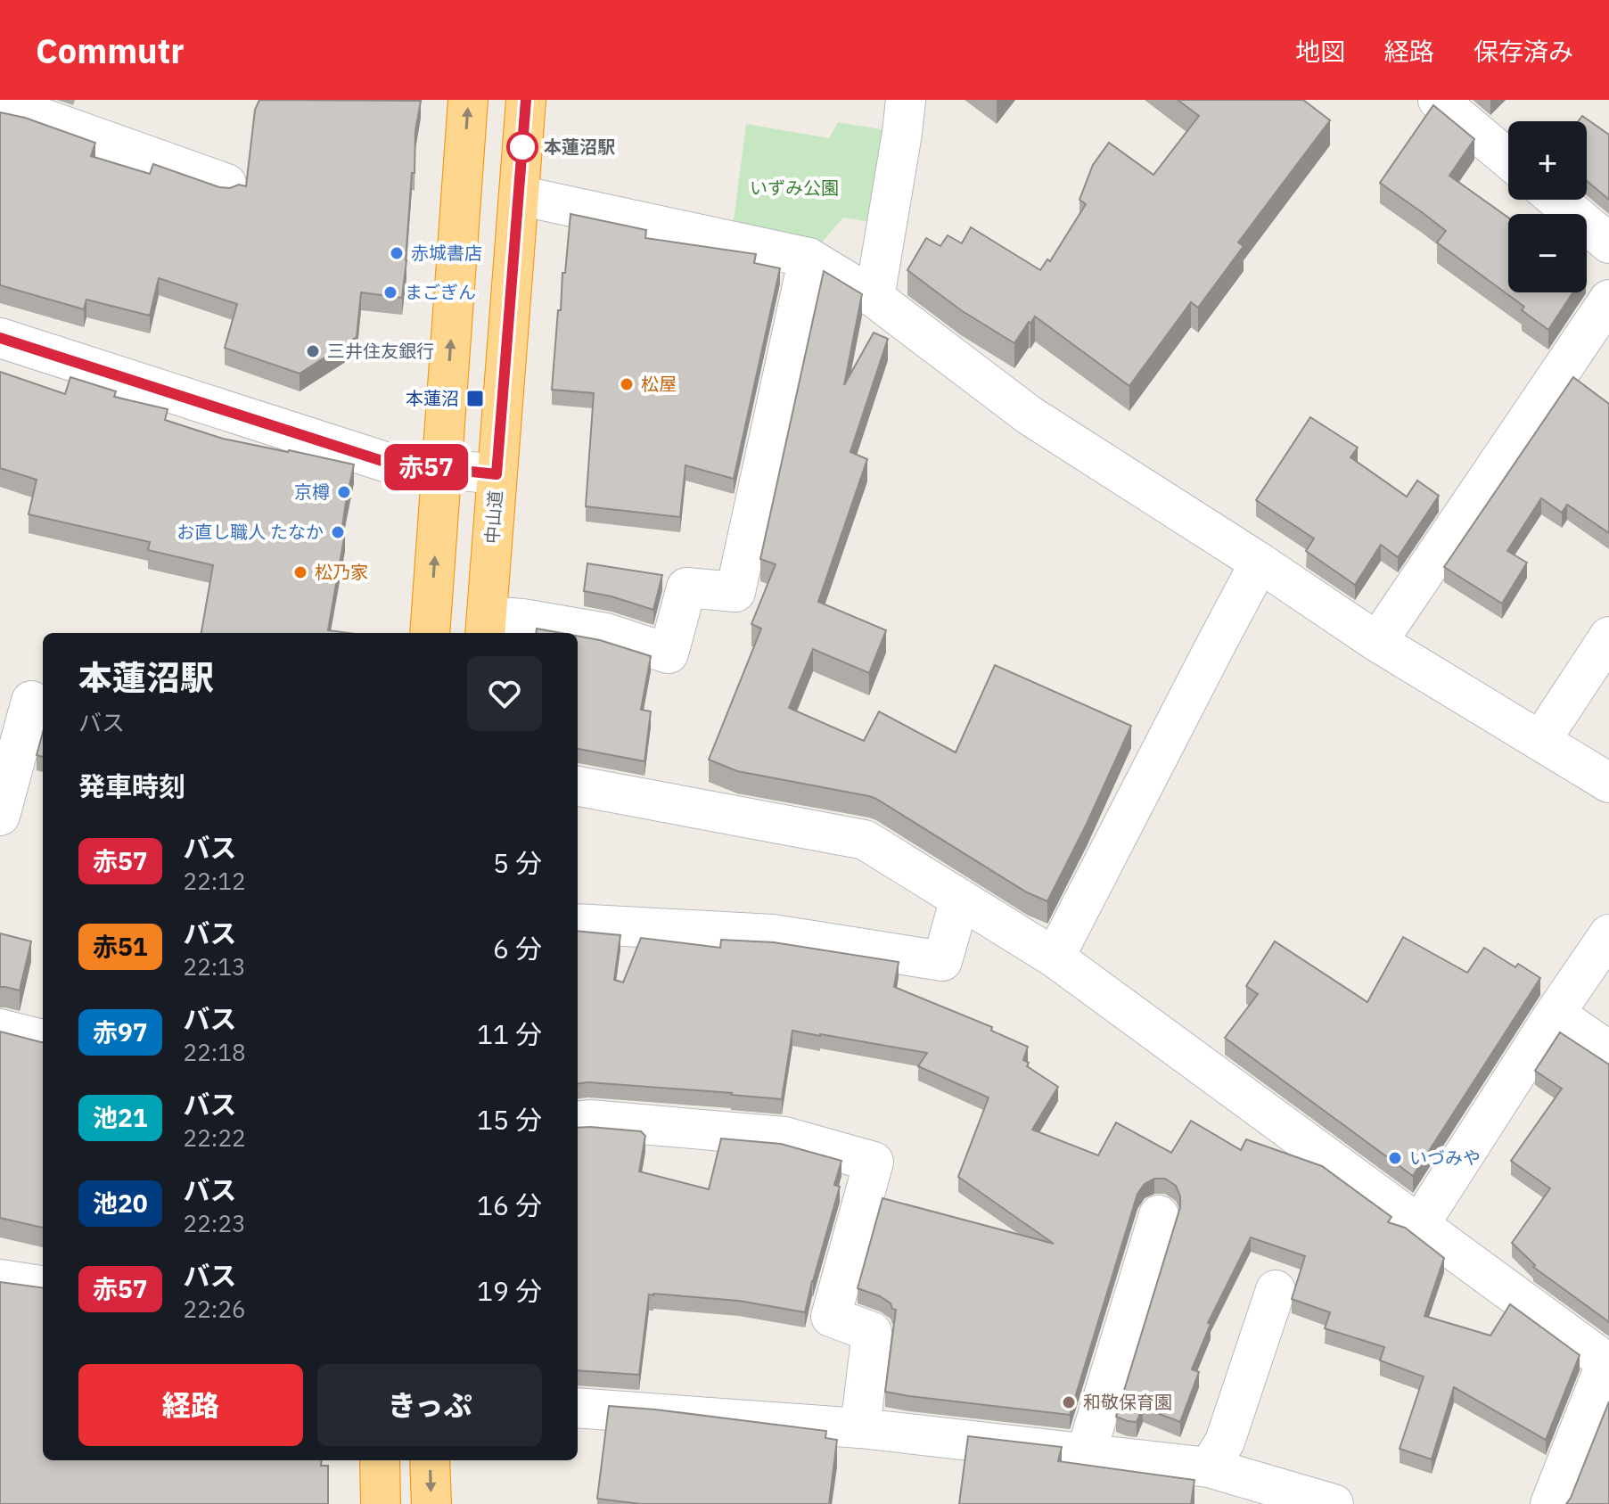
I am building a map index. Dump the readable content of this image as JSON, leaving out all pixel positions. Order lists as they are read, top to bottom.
{
  "streets": {
    "highway": ["中山道"]
  },
  "parks": ["いずみ公園"],
  "places": {
    "other": [
      "本蓮沼駅",
      "赤城書店",
      "まごぎん",
      "三井住友銀行",
      "松屋",
      "京樽",
      "お直し職人 たなか",
      "松乃家",
      "いづみや",
      "和敬保育園"
    ],
    "transit": ["本蓮沼"]
  },
  "lines": ["bus line 赤57"],
  "page": {
    "header": "Commutr",
    "nav": ["地図", "経路", "保存済み"],
    "on_map": "赤57",
    "map_buttons": ["+", "−"],
    "heading": [
      ["本蓮沼駅", "バス"],
      "発車時刻"
    ],
    "list": [
      {
        "mark": "赤57",
        "name": "バス",
        "note": "22:12",
        "value": "5 分"
      },
      {
        "mark": "赤51",
        "name": "バス",
        "note": "22:13",
        "value": "6 分"
      },
      {
        "mark": "赤97",
        "name": "バス",
        "note": "22:18",
        "value": "11 分"
      },
      {
        "mark": "池21",
        "name": "バス",
        "note": "22:22",
        "value": "15 分"
      },
      {
        "mark": "池20",
        "name": "バス",
        "note": "22:23",
        "value": "16 分"
      },
      {
        "mark": "赤57",
        "name": "バス",
        "note": "22:26",
        "value": "19 分"
      }
    ],
    "buttons": ["経路", "きっぷ"]
  }
}
